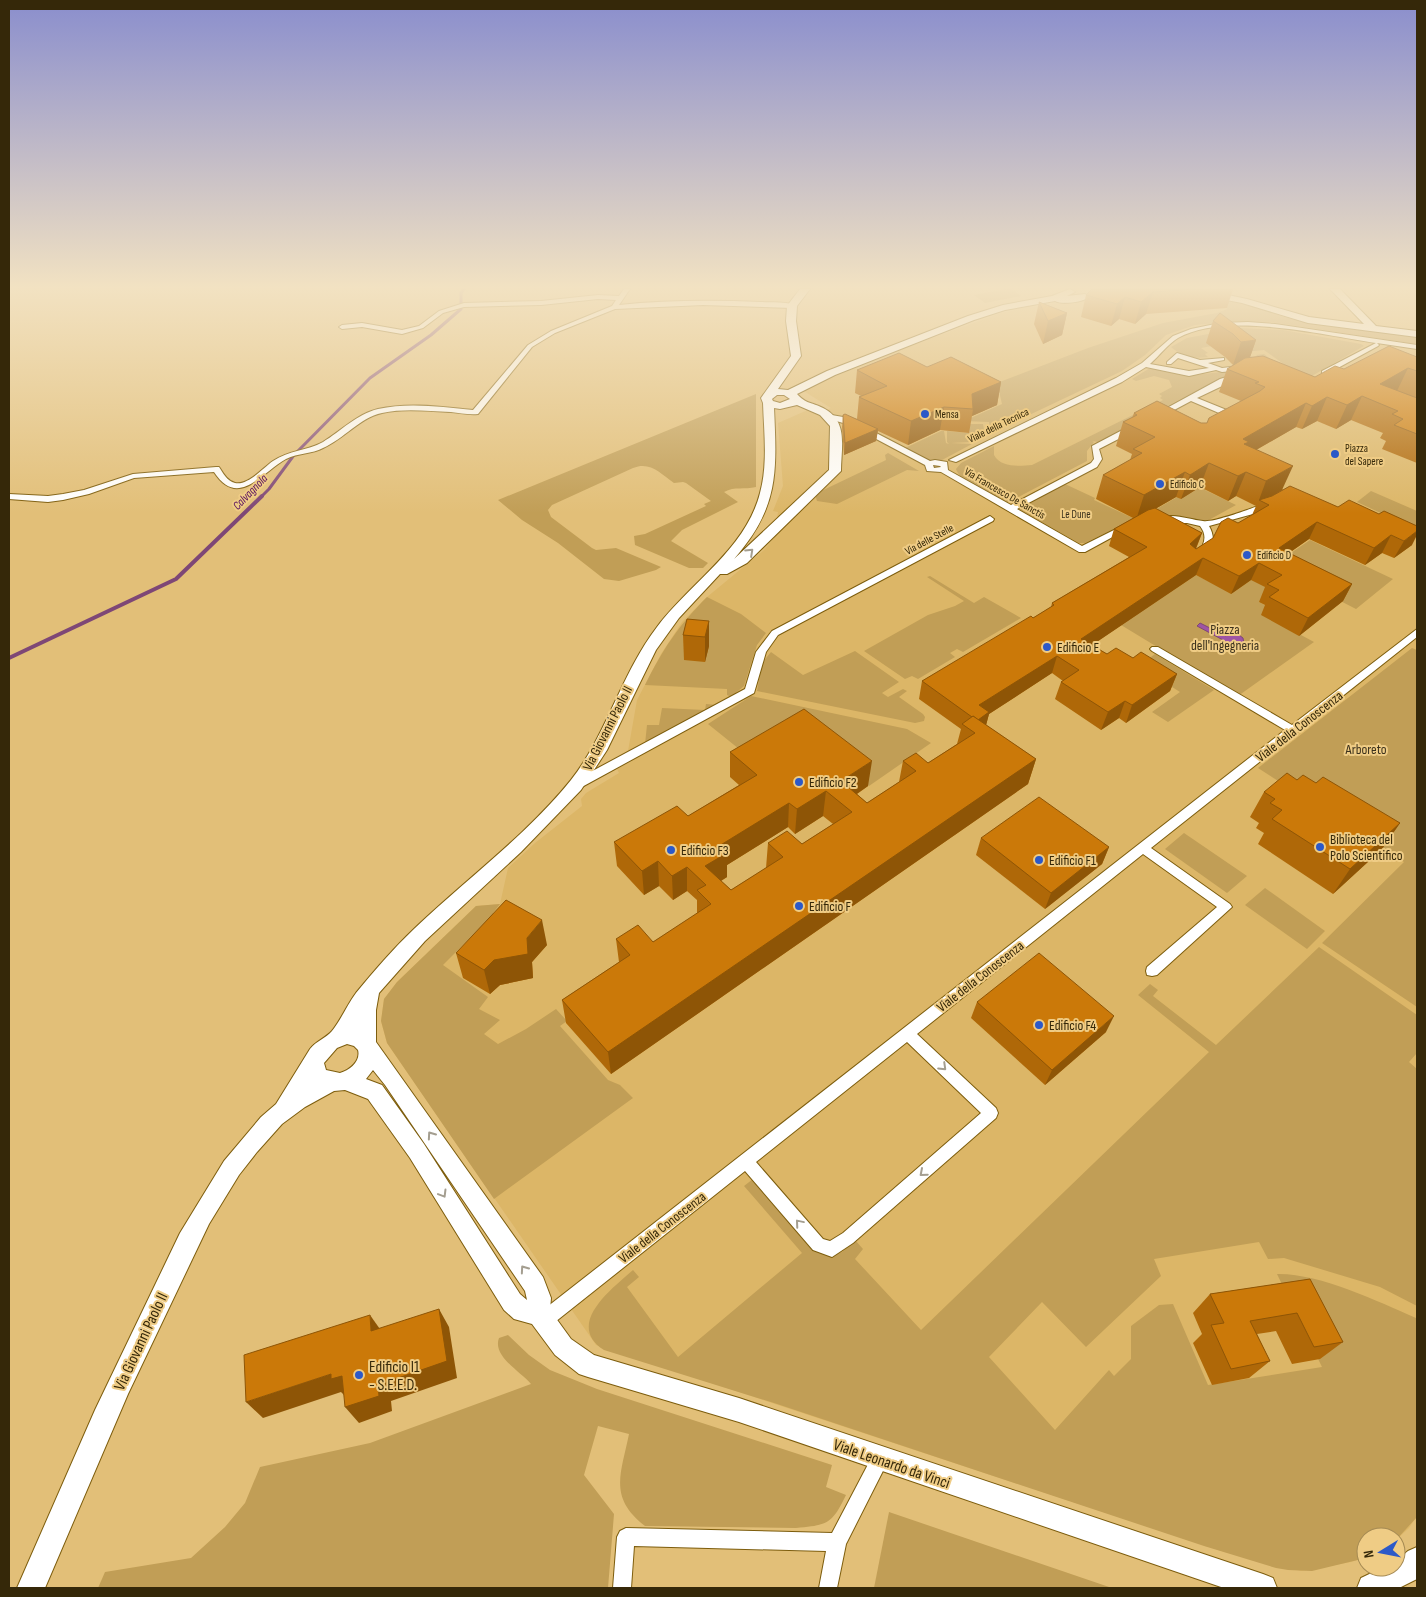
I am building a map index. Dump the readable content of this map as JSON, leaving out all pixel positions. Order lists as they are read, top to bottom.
{
  "streets": {
    "street": [
      "Viale della Tecnica",
      "Via Francesco De Sanctis",
      "Via delle Stelle",
      "Viale della Conoscenza",
      "Via Giovanni Paolo II",
      "Viale Leonardo da Vinci"
    ]
  },
  "crossings": [
    ["Viale della Tecnica", "Via Francesco De Sanctis"],
    ["Via delle Stelle", "Via Giovanni Paolo II"],
    ["Viale della Conoscenza", "Viale Leonardo da Vinci"]
  ],
  "water": ["Calvagnola"],
  "parks": ["Le Dune", "Piazza dell'Ingegneria", "Arboreto"],
  "places": [
    "Mensa",
    "Piazza del Sapere",
    "Edificio C",
    "Edificio D",
    "Edificio E",
    "Edificio F2",
    "Biblioteca del Polo Scientifico",
    "Edificio F3",
    "Edificio F1",
    "Edificio F",
    "Edificio F4",
    "Edificio I1 - S.E.E.D."
  ],
  "north": "left"
}
